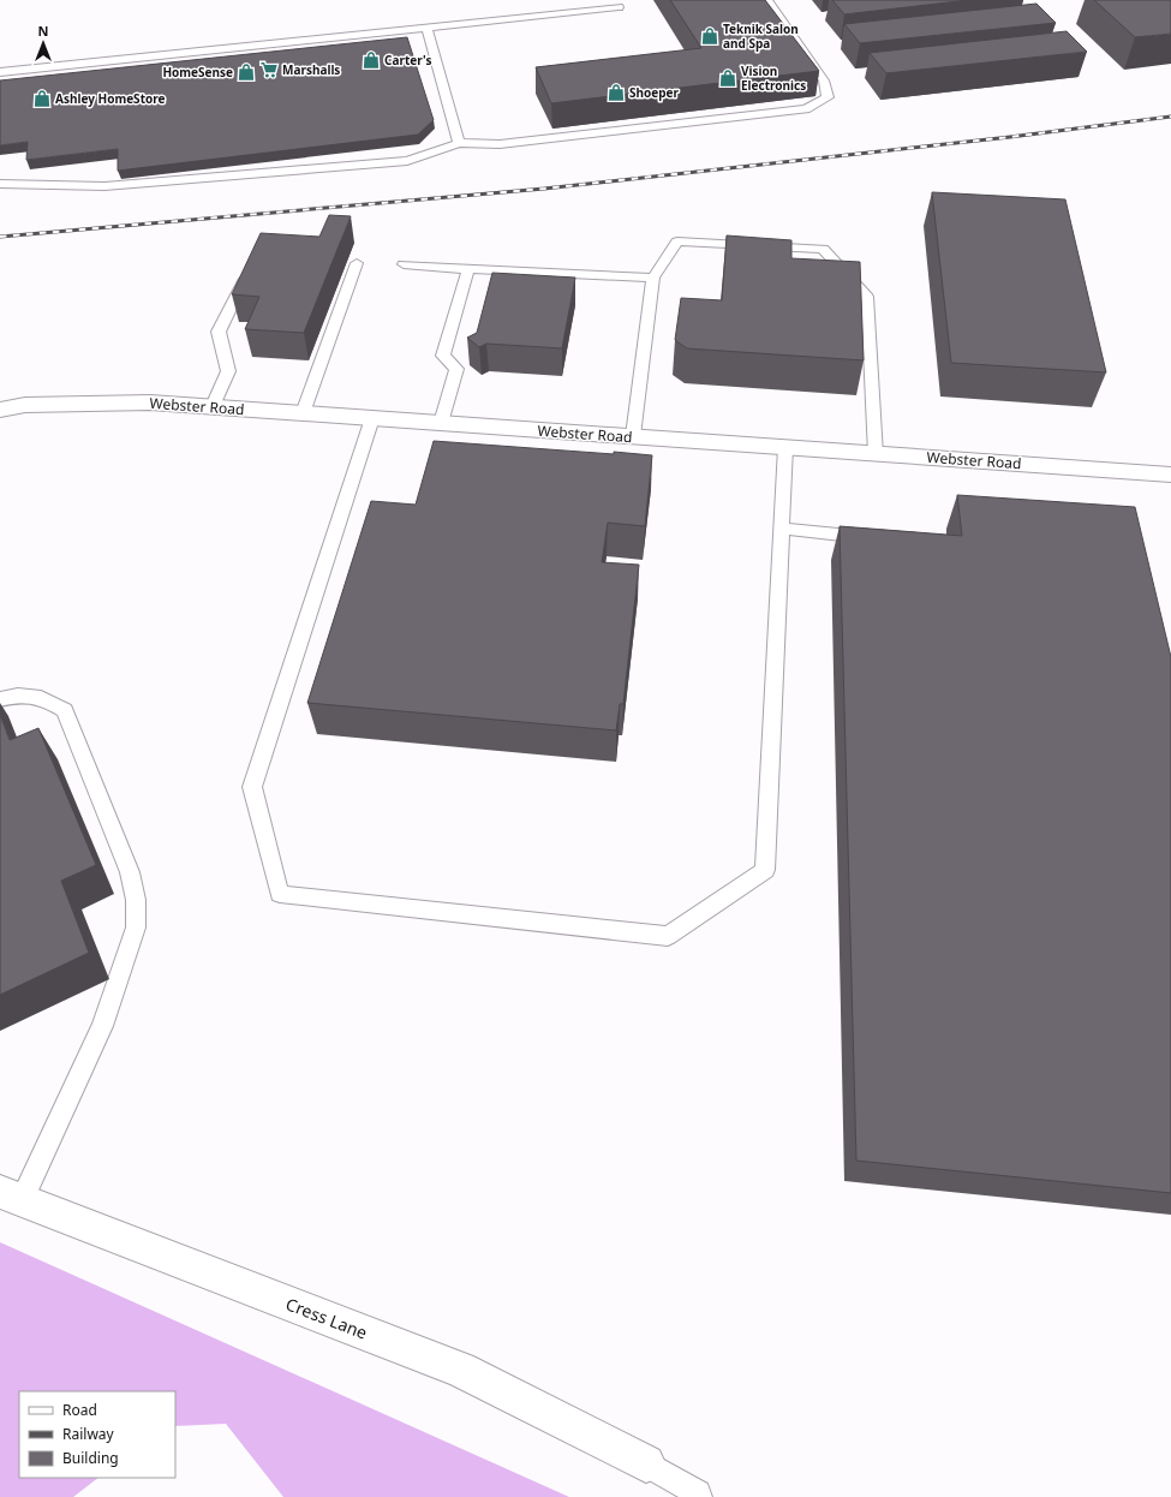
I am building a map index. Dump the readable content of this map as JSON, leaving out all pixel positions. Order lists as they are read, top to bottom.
{
  "streets": {
    "street": ["Webster Road", "Cress Lane"]
  },
  "places": {
    "shop": [
      "Teknik Salon and Spa",
      "Carter's",
      "HomeSense",
      "Vision Electronics",
      "Shoeper",
      "Ashley HomeStore"
    ],
    "supermarket": ["Marshalls"]
  },
  "legend": ["Road", "Railway", "Building"],
  "north": "top"
}
